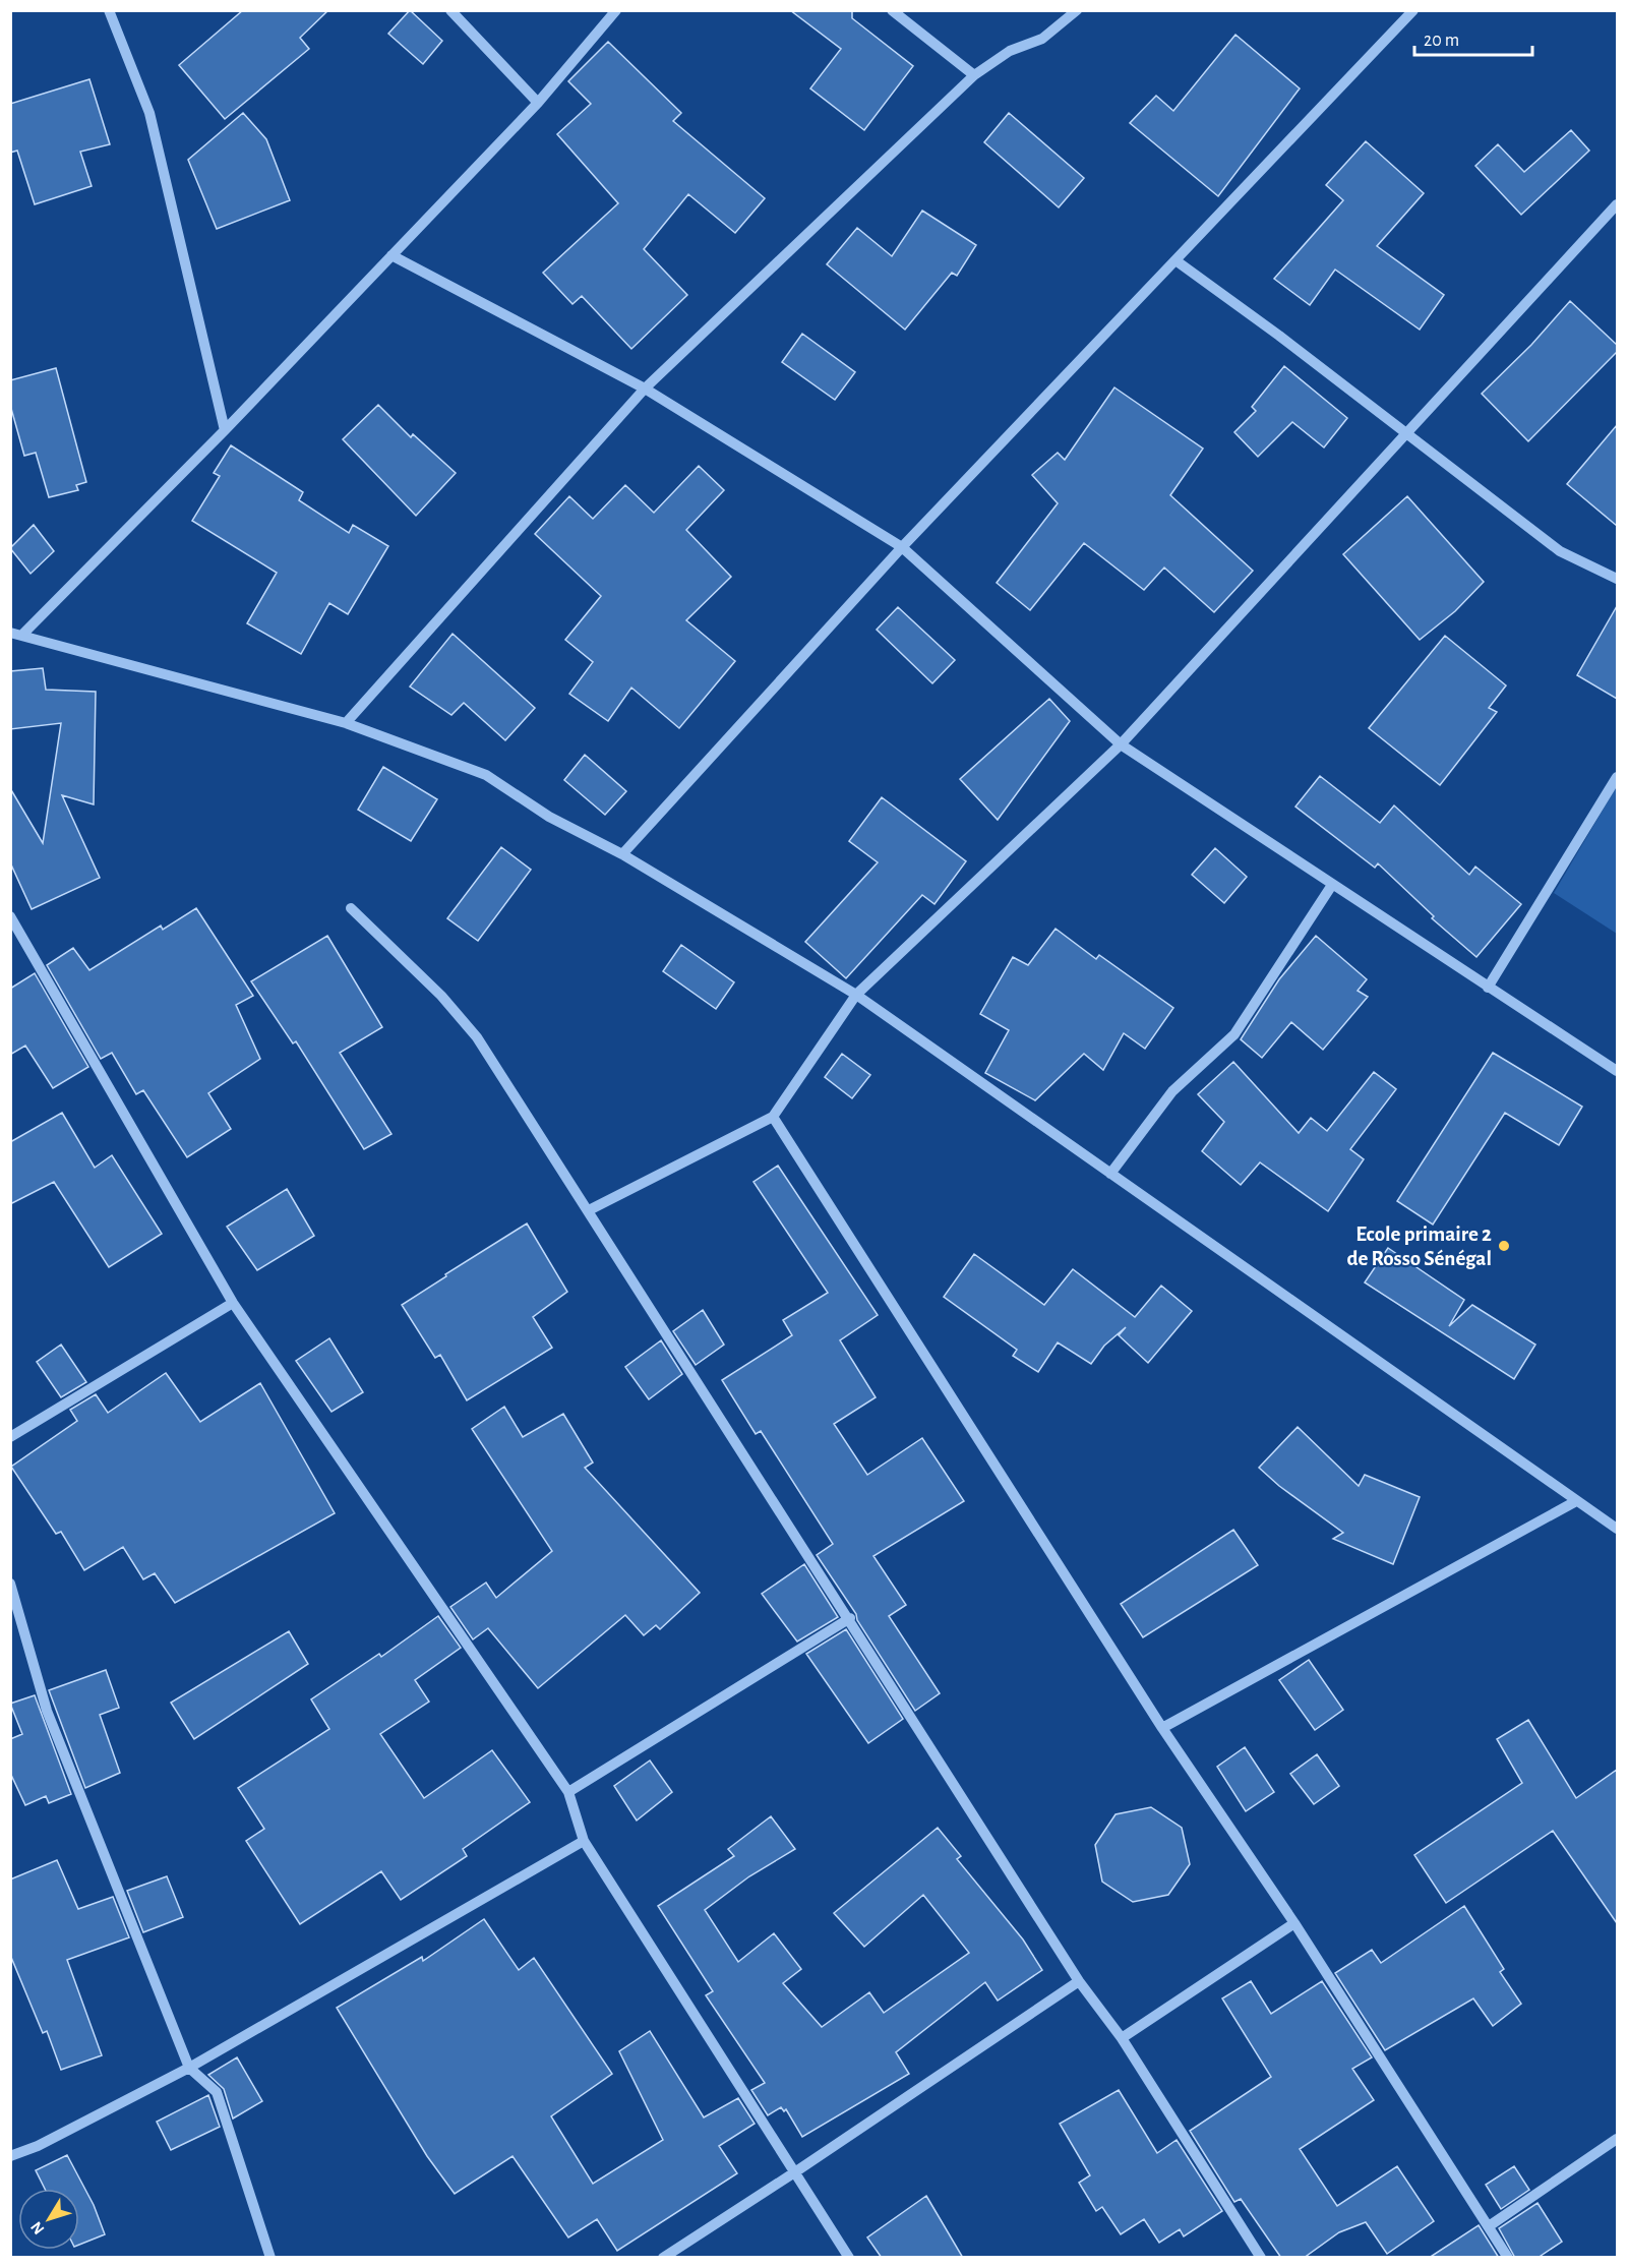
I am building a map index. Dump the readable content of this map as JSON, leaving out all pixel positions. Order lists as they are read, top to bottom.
{
  "places": ["Ecole primaire 2 de Rosso Sénégal"],
  "scale_bar": "20 m",
  "north": "bottom left"
}
